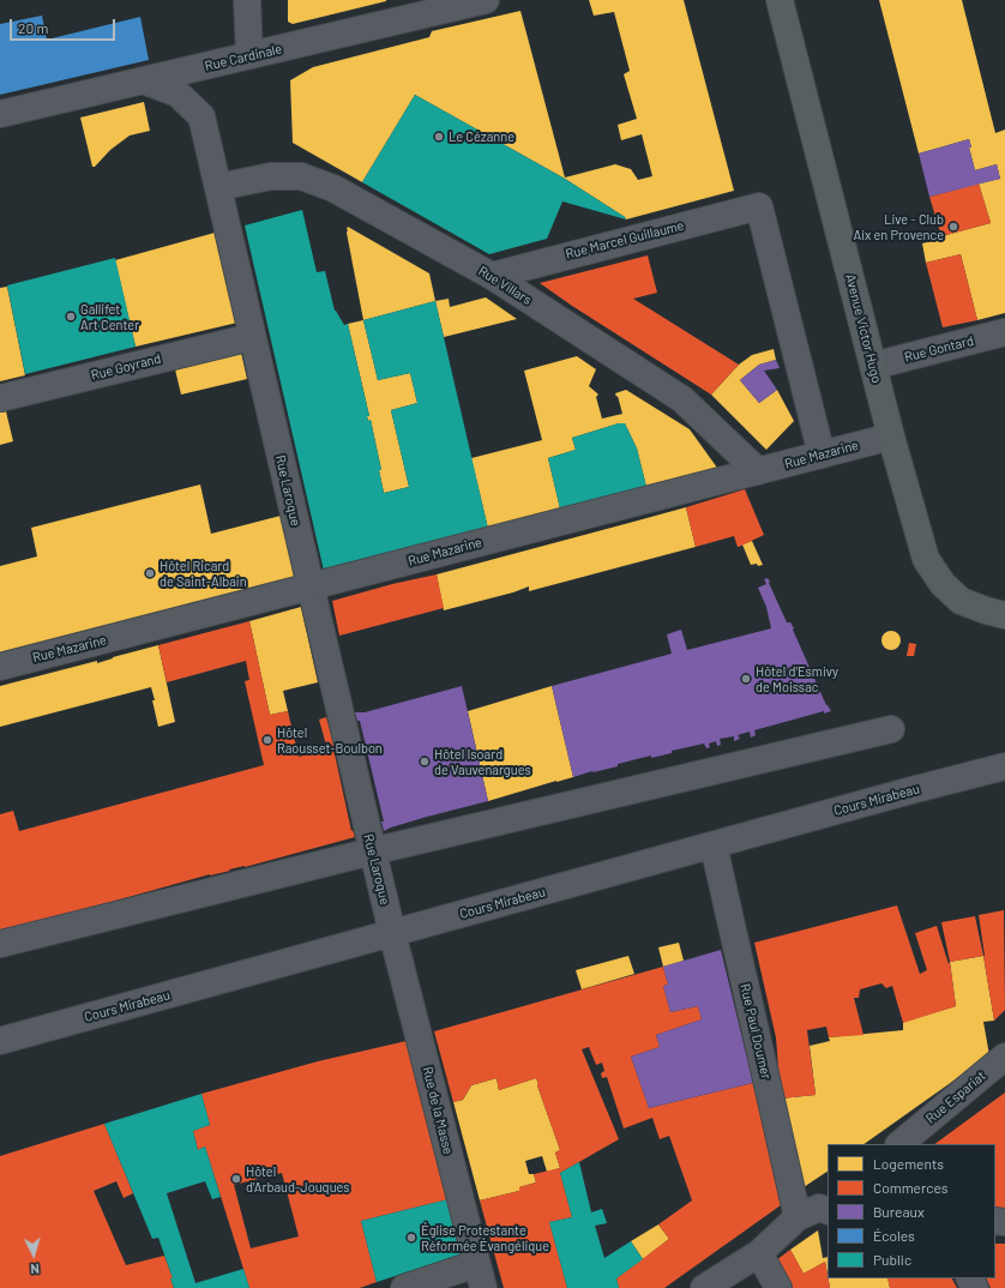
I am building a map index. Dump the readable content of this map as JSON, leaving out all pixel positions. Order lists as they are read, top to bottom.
{
  "streets": {
    "main road": ["Avenue Victor Hugo"],
    "street": [
      "Rue Cardinale",
      "Rue Marcel Guillaume",
      "Rue Villars",
      "Rue Gontard",
      "Rue Goyrand",
      "Rue Mazarine",
      "Rue Laroque",
      "Cours Mirabeau",
      "Rue Paul Doumer",
      "Rue Espariat",
      "Rue de la Masse"
    ]
  },
  "crossings": [
    ["Rue Cardinale", "Rue Laroque"],
    ["Rue Marcel Guillaume", "Rue Villars"],
    ["Rue Marcel Guillaume", "Rue Mazarine"],
    ["Rue Villars", "Rue Mazarine"],
    ["Rue Villars", "Rue Laroque"],
    ["Avenue Victor Hugo", "Rue Gontard"],
    ["Avenue Victor Hugo", "Rue Mazarine"],
    ["Rue Goyrand", "Rue Laroque"],
    ["Rue Mazarine", "Rue Laroque"],
    ["Rue Laroque", "Cours Mirabeau"],
    ["Rue Laroque", "Rue de la Masse"],
    ["Cours Mirabeau", "Rue Paul Doumer"],
    ["Cours Mirabeau", "Rue de la Masse"]
  ],
  "places": [
    "Le Cézanne",
    "Live - Club Aix en Provence",
    "Gallifet Art Center",
    "Hôtel Ricard de Saint-Albain",
    "Hôtel d'Esmivy de Moissac",
    "Hôtel Raousset-Boulbon",
    "Hôtel Isoard de Vauvenargues",
    "Hôtel d'Arbaud-Jouques",
    "Église Protestante Réformée Évangélique"
  ],
  "legend": [
    "Logements",
    "Commerces",
    "Bureaux",
    "Écoles",
    "Public"
  ],
  "scale_bar": "20 m",
  "north": "bottom"
}
